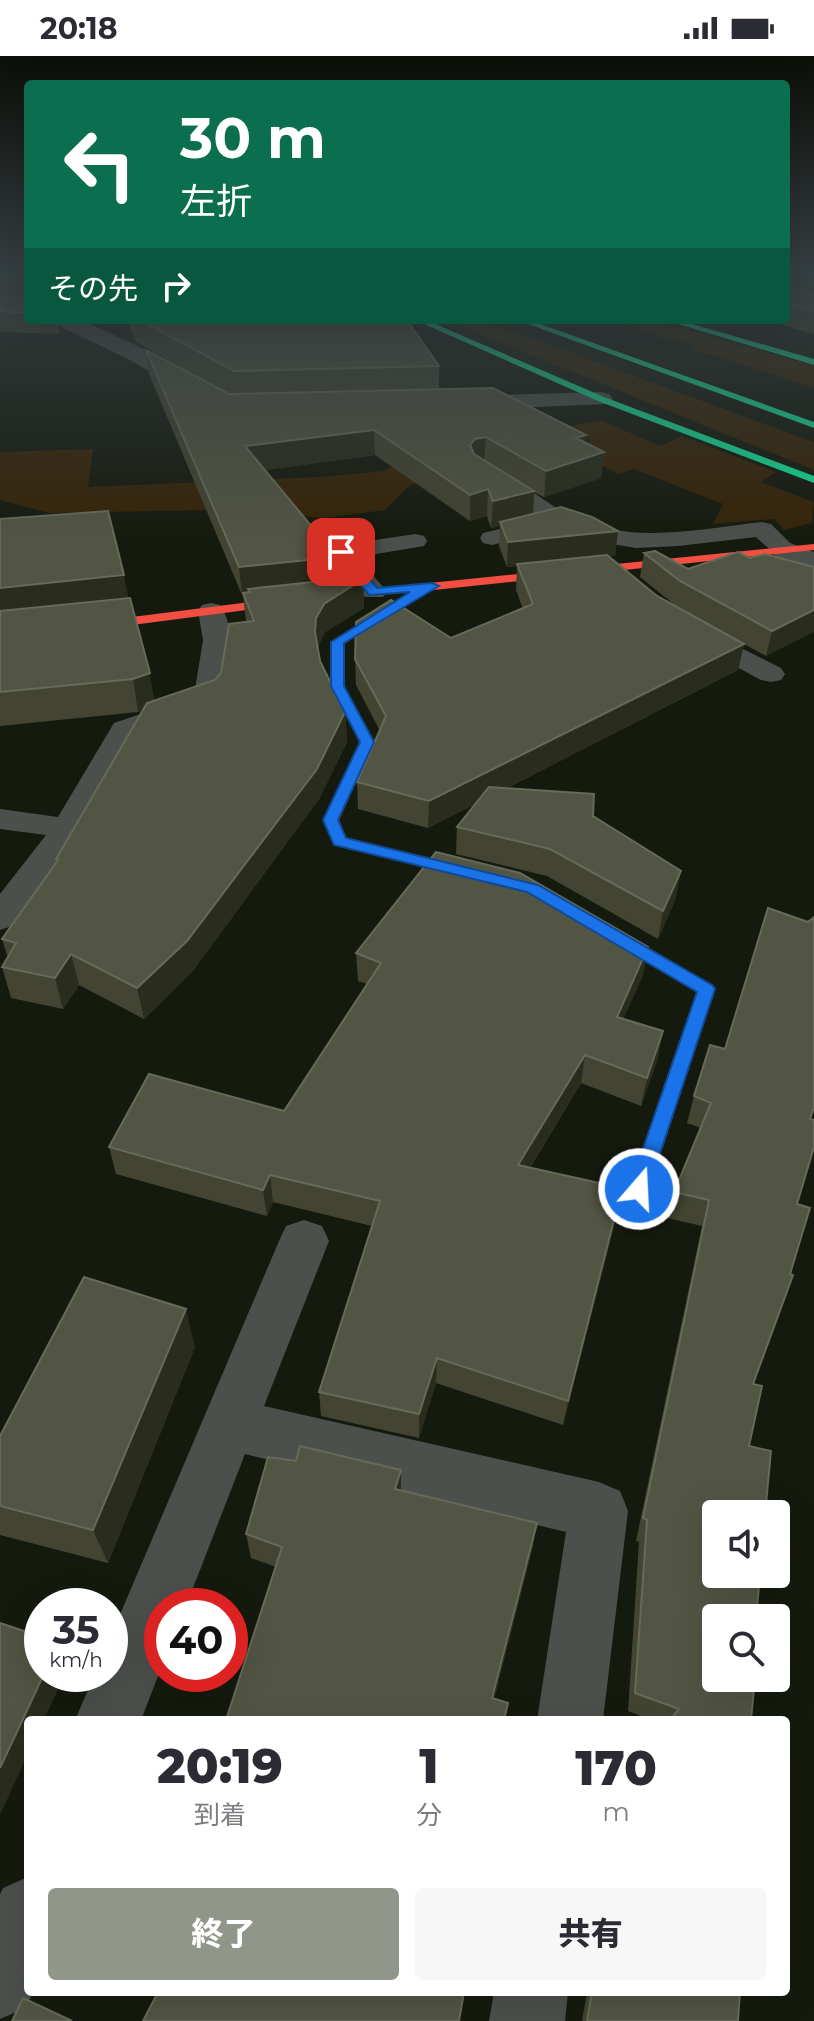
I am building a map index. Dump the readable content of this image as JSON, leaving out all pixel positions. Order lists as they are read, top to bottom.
{
  "page": {
    "status": "20:18",
    "turn": ["30 m", "左折"],
    "then": "その先",
    "speed": "35 km/h",
    "limit": "40",
    "eta": [
      "20:19",
      "到着",
      "1",
      "分",
      "170",
      "m"
    ],
    "buttons": ["終了", "共有"]
  }
}
